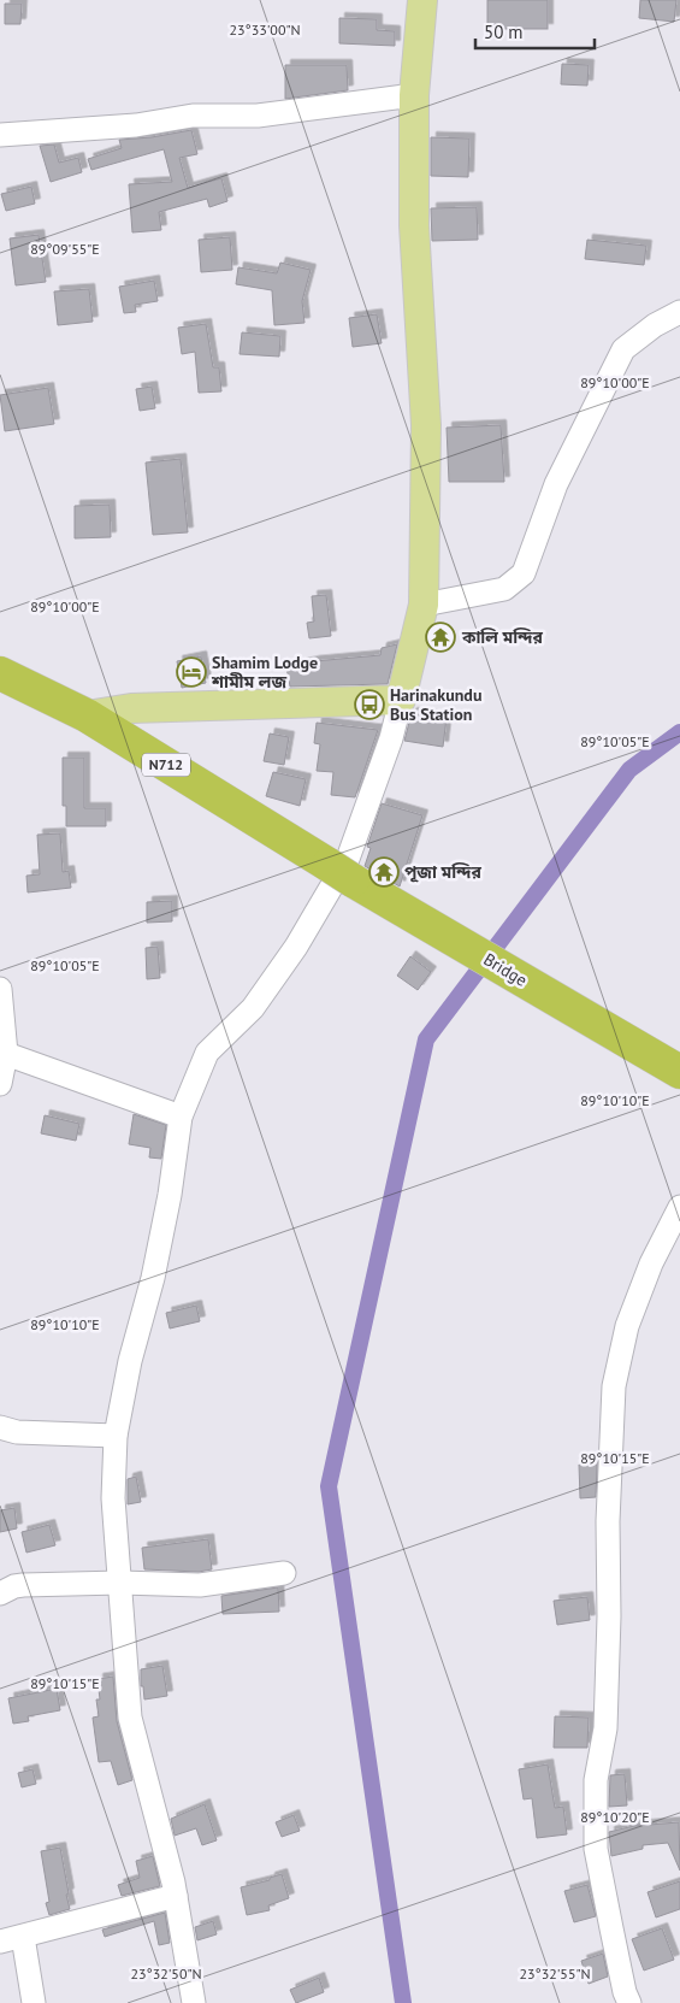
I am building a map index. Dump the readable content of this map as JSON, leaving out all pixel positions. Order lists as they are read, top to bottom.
{
  "streets": {
    "highway": ["N712", "Bridge"]
  },
  "crossings": [
    ["N712", "Bridge"]
  ],
  "places": {
    "temple": ["কালি মন্দির", "পূজা মন্দির"],
    "hotel": ["Shamim Lodge শামীম লজ"],
    "bus stop": ["Harinakundu Bus Station"]
  },
  "scale_bar": "50 m",
  "coordinates": [
    "23°33'00\"N",
    "89°09'55\"E",
    "89°10'00\"E",
    "89°10'05\"E",
    "89°10'10\"E",
    "89°10'15\"E",
    "89°10'20\"E",
    "23°32'50\"N",
    "23°32'55\"N"
  ]
}
